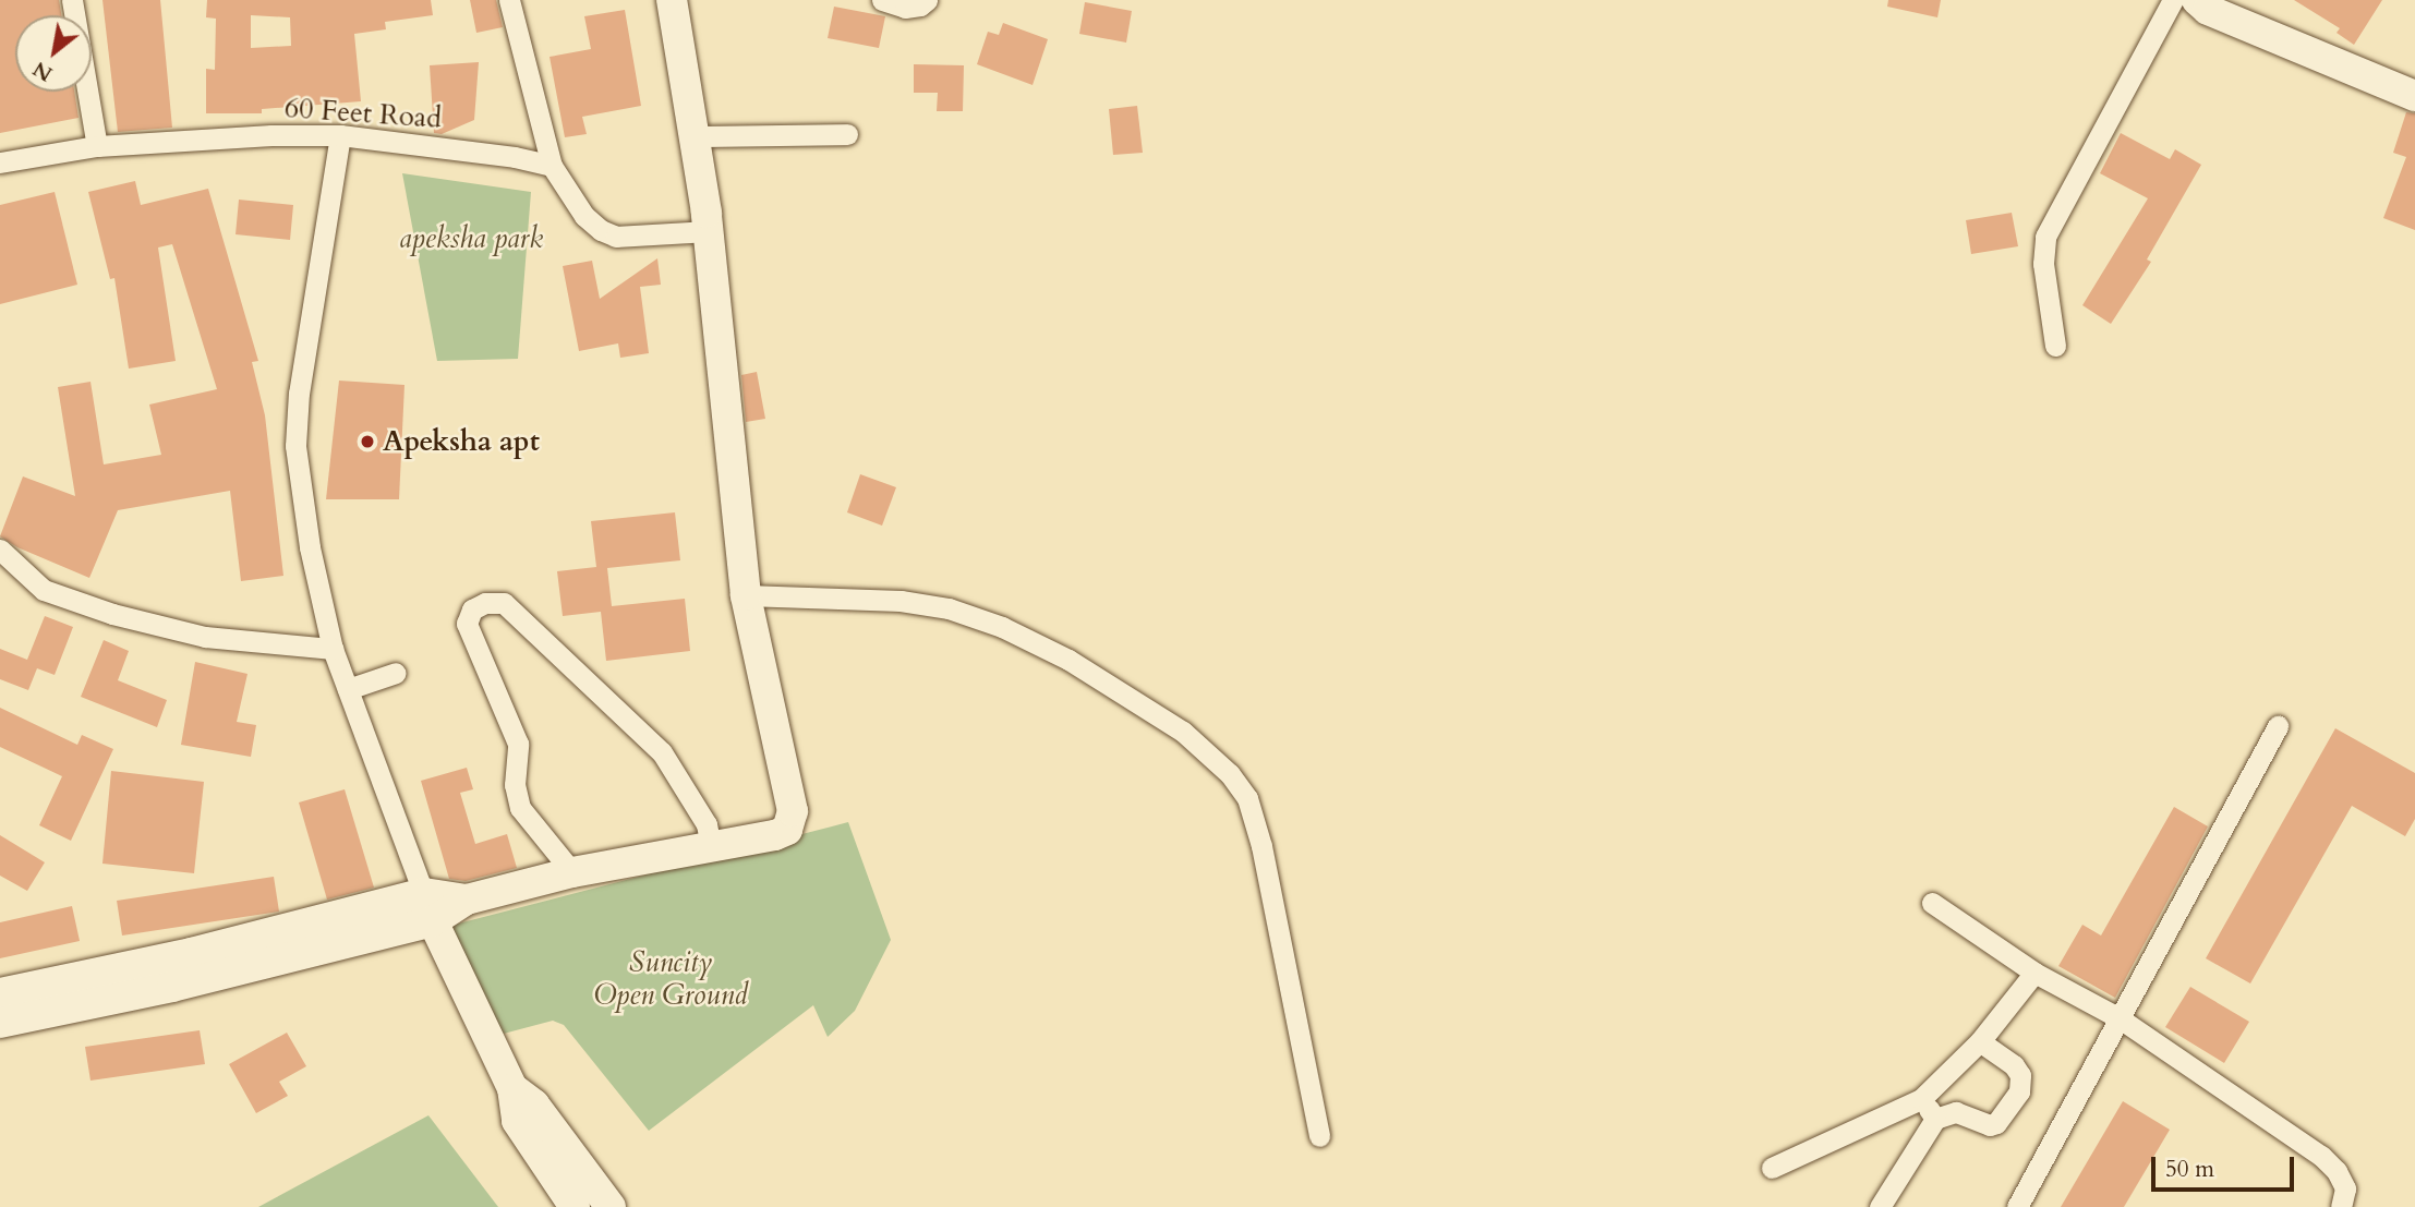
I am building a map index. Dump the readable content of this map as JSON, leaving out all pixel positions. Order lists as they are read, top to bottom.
{
  "streets": {
    "street": ["60 Feet Road"]
  },
  "parks": ["apeksha park", "Suncity Open Ground"],
  "places": ["Apeksha apt"],
  "scale_bar": "50 m",
  "north": "bottom left"
}
